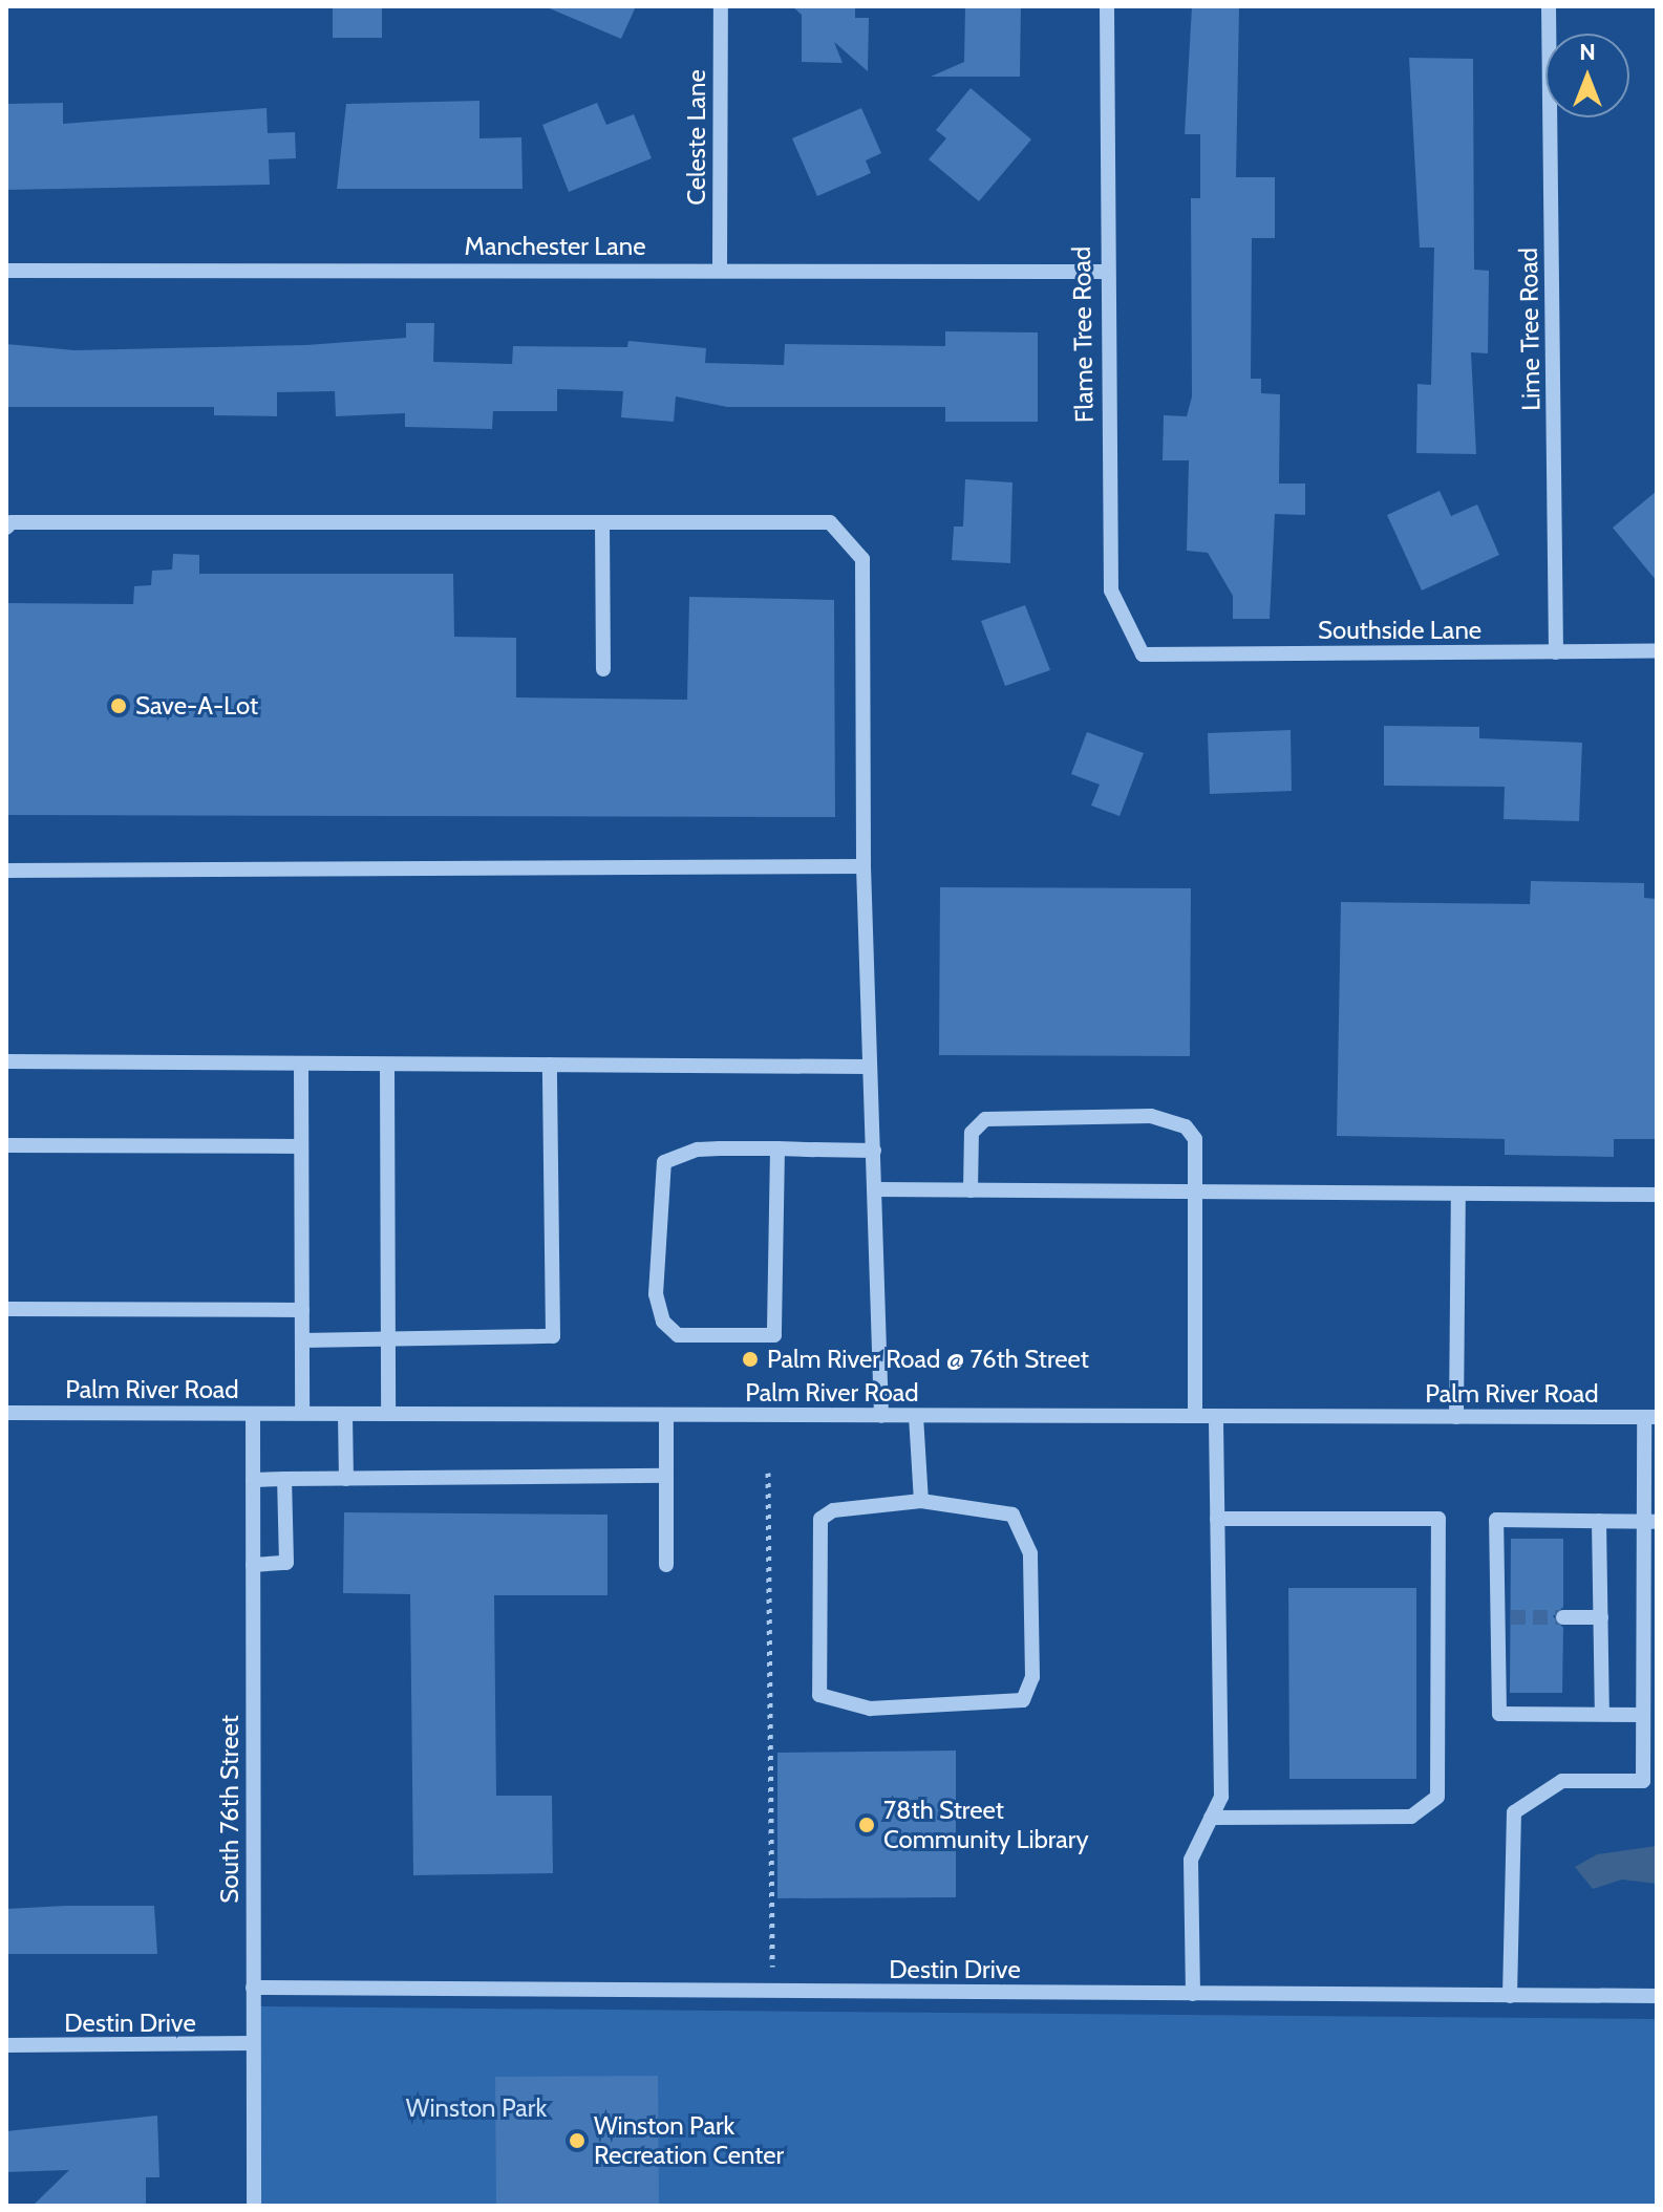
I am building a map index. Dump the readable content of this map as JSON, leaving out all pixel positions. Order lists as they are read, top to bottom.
{
  "streets": {
    "street": [
      "Celeste Lane",
      "Manchester Lane",
      "Lime Tree Road",
      "Flame Tree Road",
      "Southside Lane",
      "Palm River Road",
      "South 76th Street",
      "Destin Drive"
    ]
  },
  "crossings": [
    ["Celeste Lane", "Manchester Lane"],
    ["Manchester Lane", "Flame Tree Road"],
    ["Lime Tree Road", "Southside Lane"],
    ["Flame Tree Road", "Southside Lane"],
    ["Palm River Road", "South 76th Street"],
    ["South 76th Street", "Destin Drive"]
  ],
  "parks": ["Winston Park"],
  "places": [
    "Save-A-Lot",
    "Palm River Road @ 76th Street",
    "78th Street Community Library",
    "Winston Park Recreation Center"
  ],
  "north": "top"
}
